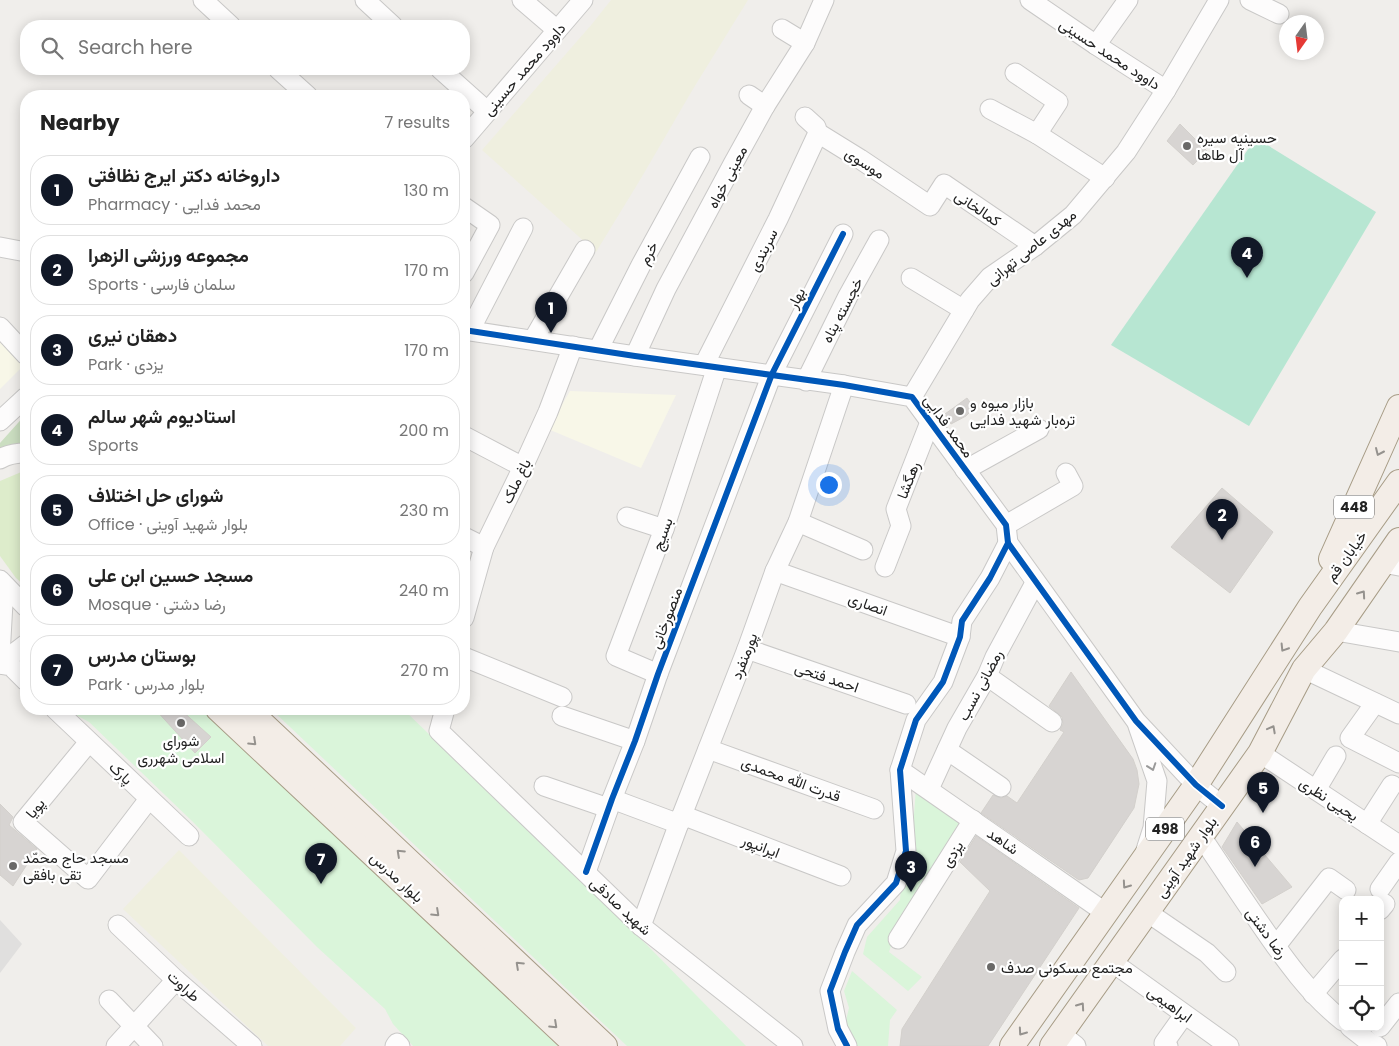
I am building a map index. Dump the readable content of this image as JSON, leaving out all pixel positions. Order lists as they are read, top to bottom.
{
  "streets": {
    "main road": [
      "448",
      "خیابان قم",
      "498",
      "بلوار شهید آوینی",
      "بلوار مدرس"
    ],
    "street": [
      "داوود محمد حسینی",
      "موسوی",
      "معینی خواه",
      "کمالخانی",
      "مهدی عاصی تهرانی",
      "سربندی",
      "خرم",
      "بهار",
      "خجسته پناه",
      "محمد فدایی",
      "رهگشا",
      "باغ ملک",
      "بسیج",
      "انصاری",
      "منصورخانی",
      "پورمنفرد",
      "احمد فتحی",
      "رمضانی نسب",
      "پارک",
      "قدرت الله محمدی",
      "یحیی نظری",
      "پویا",
      "شاهد",
      "ایرانپور",
      "یزدی",
      "شهید صادقی",
      "رضا دشتی",
      "طراوت",
      "ابراهیمی"
    ]
  },
  "crossings": [
    ["داوود محمد حسینی", "مهدی عاصی تهرانی"],
    ["موسوی", "کمالخانی"],
    ["موسوی", "سربندی"],
    ["معینی خواه", "محمد فدایی"],
    ["کمالخانی", "مهدی عاصی تهرانی"],
    ["مهدی عاصی تهرانی", "محمد فدایی"],
    ["سربندی", "محمد فدایی"],
    ["سربندی", "بسیج"],
    ["خرم", "محمد فدایی"],
    ["بهار", "محمد فدایی"],
    ["بهار", "منصورخانی"],
    ["خجسته پناه", "محمد فدایی"],
    ["محمد فدایی", "رهگشا"],
    ["محمد فدایی", "باغ ملک"],
    ["محمد فدایی", "بسیج"],
    ["محمد فدایی", "منصورخانی"],
    ["محمد فدایی", "پورمنفرد"],
    ["محمد فدایی", "رمضانی نسب"],
    ["محمد فدایی", "498"],
    ["محمد فدایی", "بلوار شهید آوینی"],
    ["448", "خیابان قم"],
    ["448", "498"],
    ["بسیج", "منصورخانی"],
    ["خیابان قم", "498"],
    ["انصاری", "پورمنفرد"],
    ["منصورخانی", "ایرانپور"],
    ["منصورخانی", "شهید صادقی"],
    ["پورمنفرد", "احمد فتحی"],
    ["پورمنفرد", "قدرت الله محمدی"],
    ["پورمنفرد", "ایرانپور"],
    ["پورمنفرد", "شهید صادقی"],
    ["رمضانی نسب", "شاهد"],
    ["پارک", "پویا"],
    ["یحیی نظری", "بلوار شهید آوینی"],
    ["498", "شاهد"],
    ["شاهد", "یزدی"],
    ["بلوار شهید آوینی", "رضا دشتی"],
    ["بلوار شهید آوینی", "ابراهیمی"]
  ],
  "places": [
    "حسینیه سیره آل طاها",
    "بازار میوه و تره‌بار شهید فدایی",
    "شورای اسلامی شهرری",
    "مسجد حاج محمّد تقی بافقی",
    "مجتمع مسکونی صدف"
  ],
  "north": "bottom",
  "page": {
    "search": "Search here",
    "heading": ["Nearby", "7 results"],
    "list": [
      {
        "mark": "1",
        "name": "داروخانه دکتر ایرج نظافتی",
        "note": "Pharmacy · محمد فدایی",
        "value": "130 m"
      },
      {
        "mark": "2",
        "name": "مجموعه ورزشی الزهرا",
        "note": "Sports · سلمان فارسی",
        "value": "170 m"
      },
      {
        "mark": "3",
        "name": "دهقان نیری",
        "note": "Park · یزدی",
        "value": "170 m"
      },
      {
        "mark": "4",
        "name": "استادیوم شهر سالم",
        "note": "Sports",
        "value": "200 m"
      },
      {
        "mark": "5",
        "name": "شورای حل اختلاف",
        "note": "Office · بلوار شهید آوینی",
        "value": "230 m"
      },
      {
        "mark": "6",
        "name": "مسجد حسین ابن علی",
        "note": "Mosque · رضا دشتی",
        "value": "240 m"
      },
      {
        "mark": "7",
        "name": "بوستان مدرس",
        "note": "Park · بلوار مدرس",
        "value": "270 m"
      }
    ],
    "pins": [
      "4",
      "1",
      "2",
      "5",
      "6",
      "7",
      "3"
    ],
    "map_buttons": ["+", "−"]
  }
}
